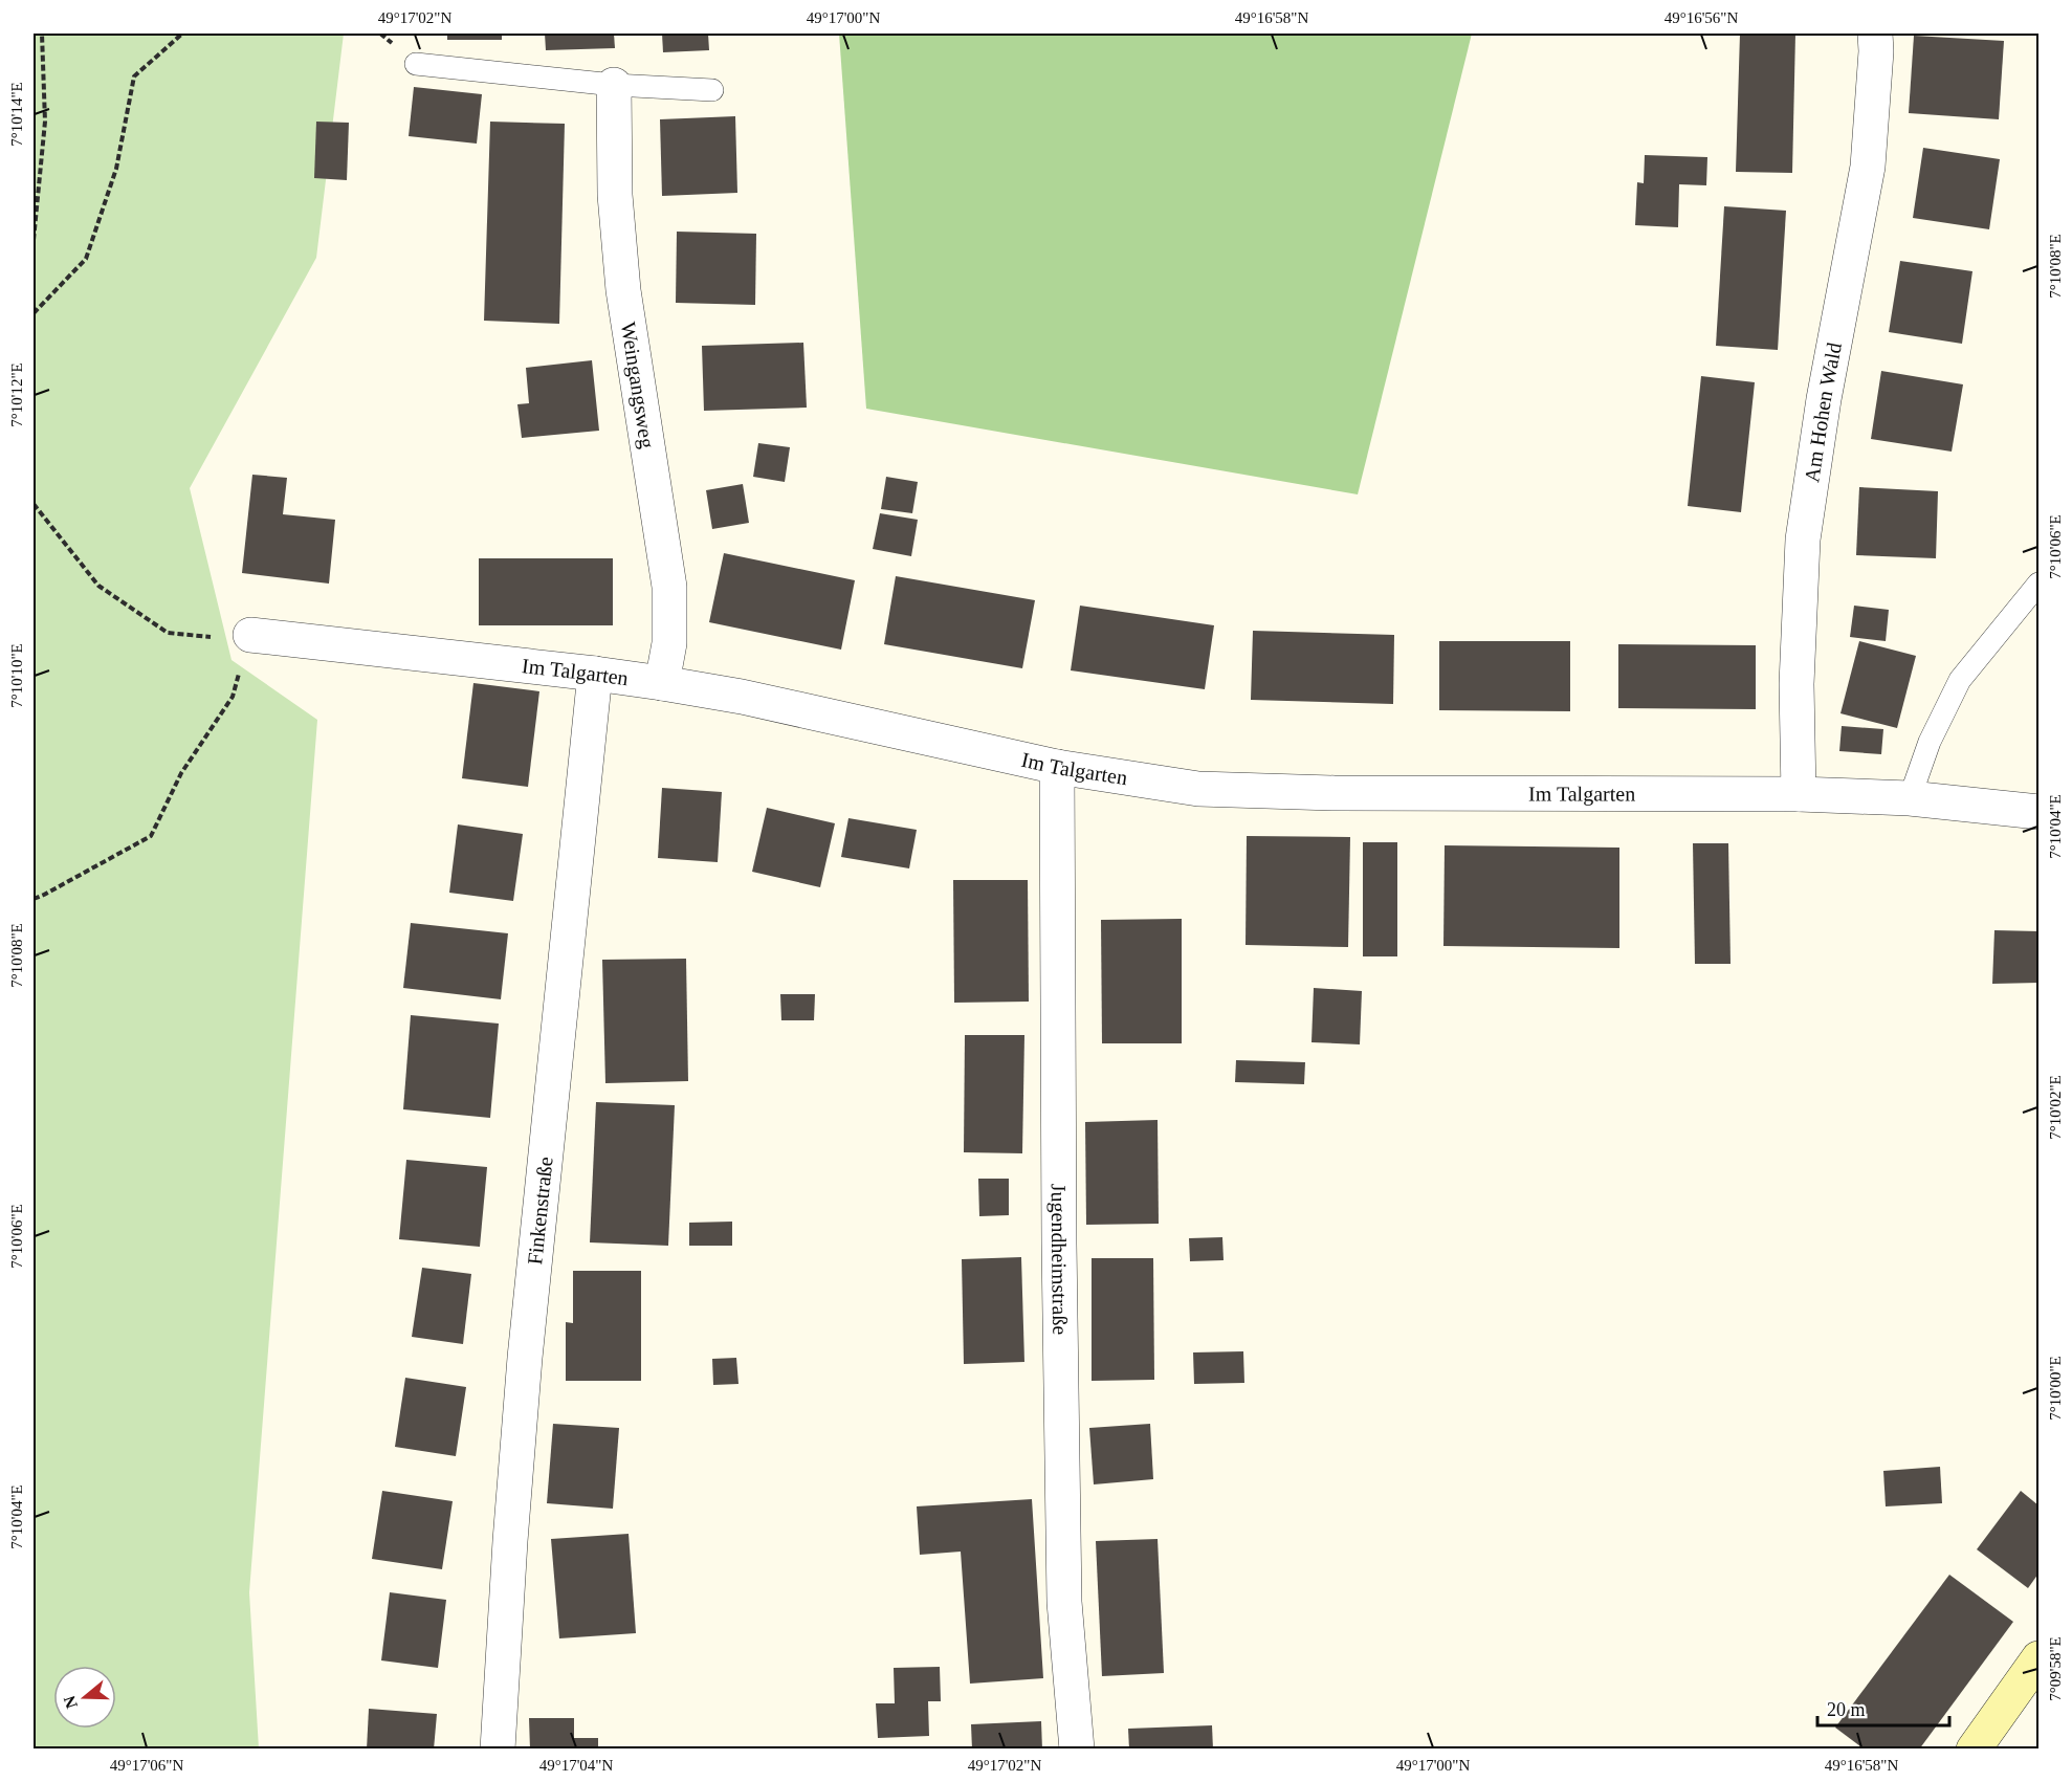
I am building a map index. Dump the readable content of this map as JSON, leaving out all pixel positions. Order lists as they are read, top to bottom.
{
  "streets": {
    "street": [
      "Weingangsweg",
      "Am Hohen Wald",
      "Im Talgarten",
      "Finkenstraße",
      "Jugendheimstraße"
    ]
  },
  "crossings": [
    ["Weingangsweg", "Im Talgarten"],
    ["Am Hohen Wald", "Im Talgarten"],
    ["Im Talgarten", "Finkenstraße"],
    ["Im Talgarten", "Jugendheimstraße"]
  ],
  "scale_bar": "20 m",
  "north": "left",
  "coordinates": [
    "49°17'02\"N",
    "49°17'00\"N",
    "49°16'58\"N",
    "49°16'56\"N",
    "7°10'14\"E",
    "7°10'08\"E",
    "7°10'12\"E",
    "7°10'06\"E",
    "7°10'10\"E",
    "7°10'04\"E",
    "7°10'02\"E",
    "7°10'00\"E",
    "7°09'58\"E",
    "49°17'06\"N",
    "49°17'04\"N"
  ]
}
